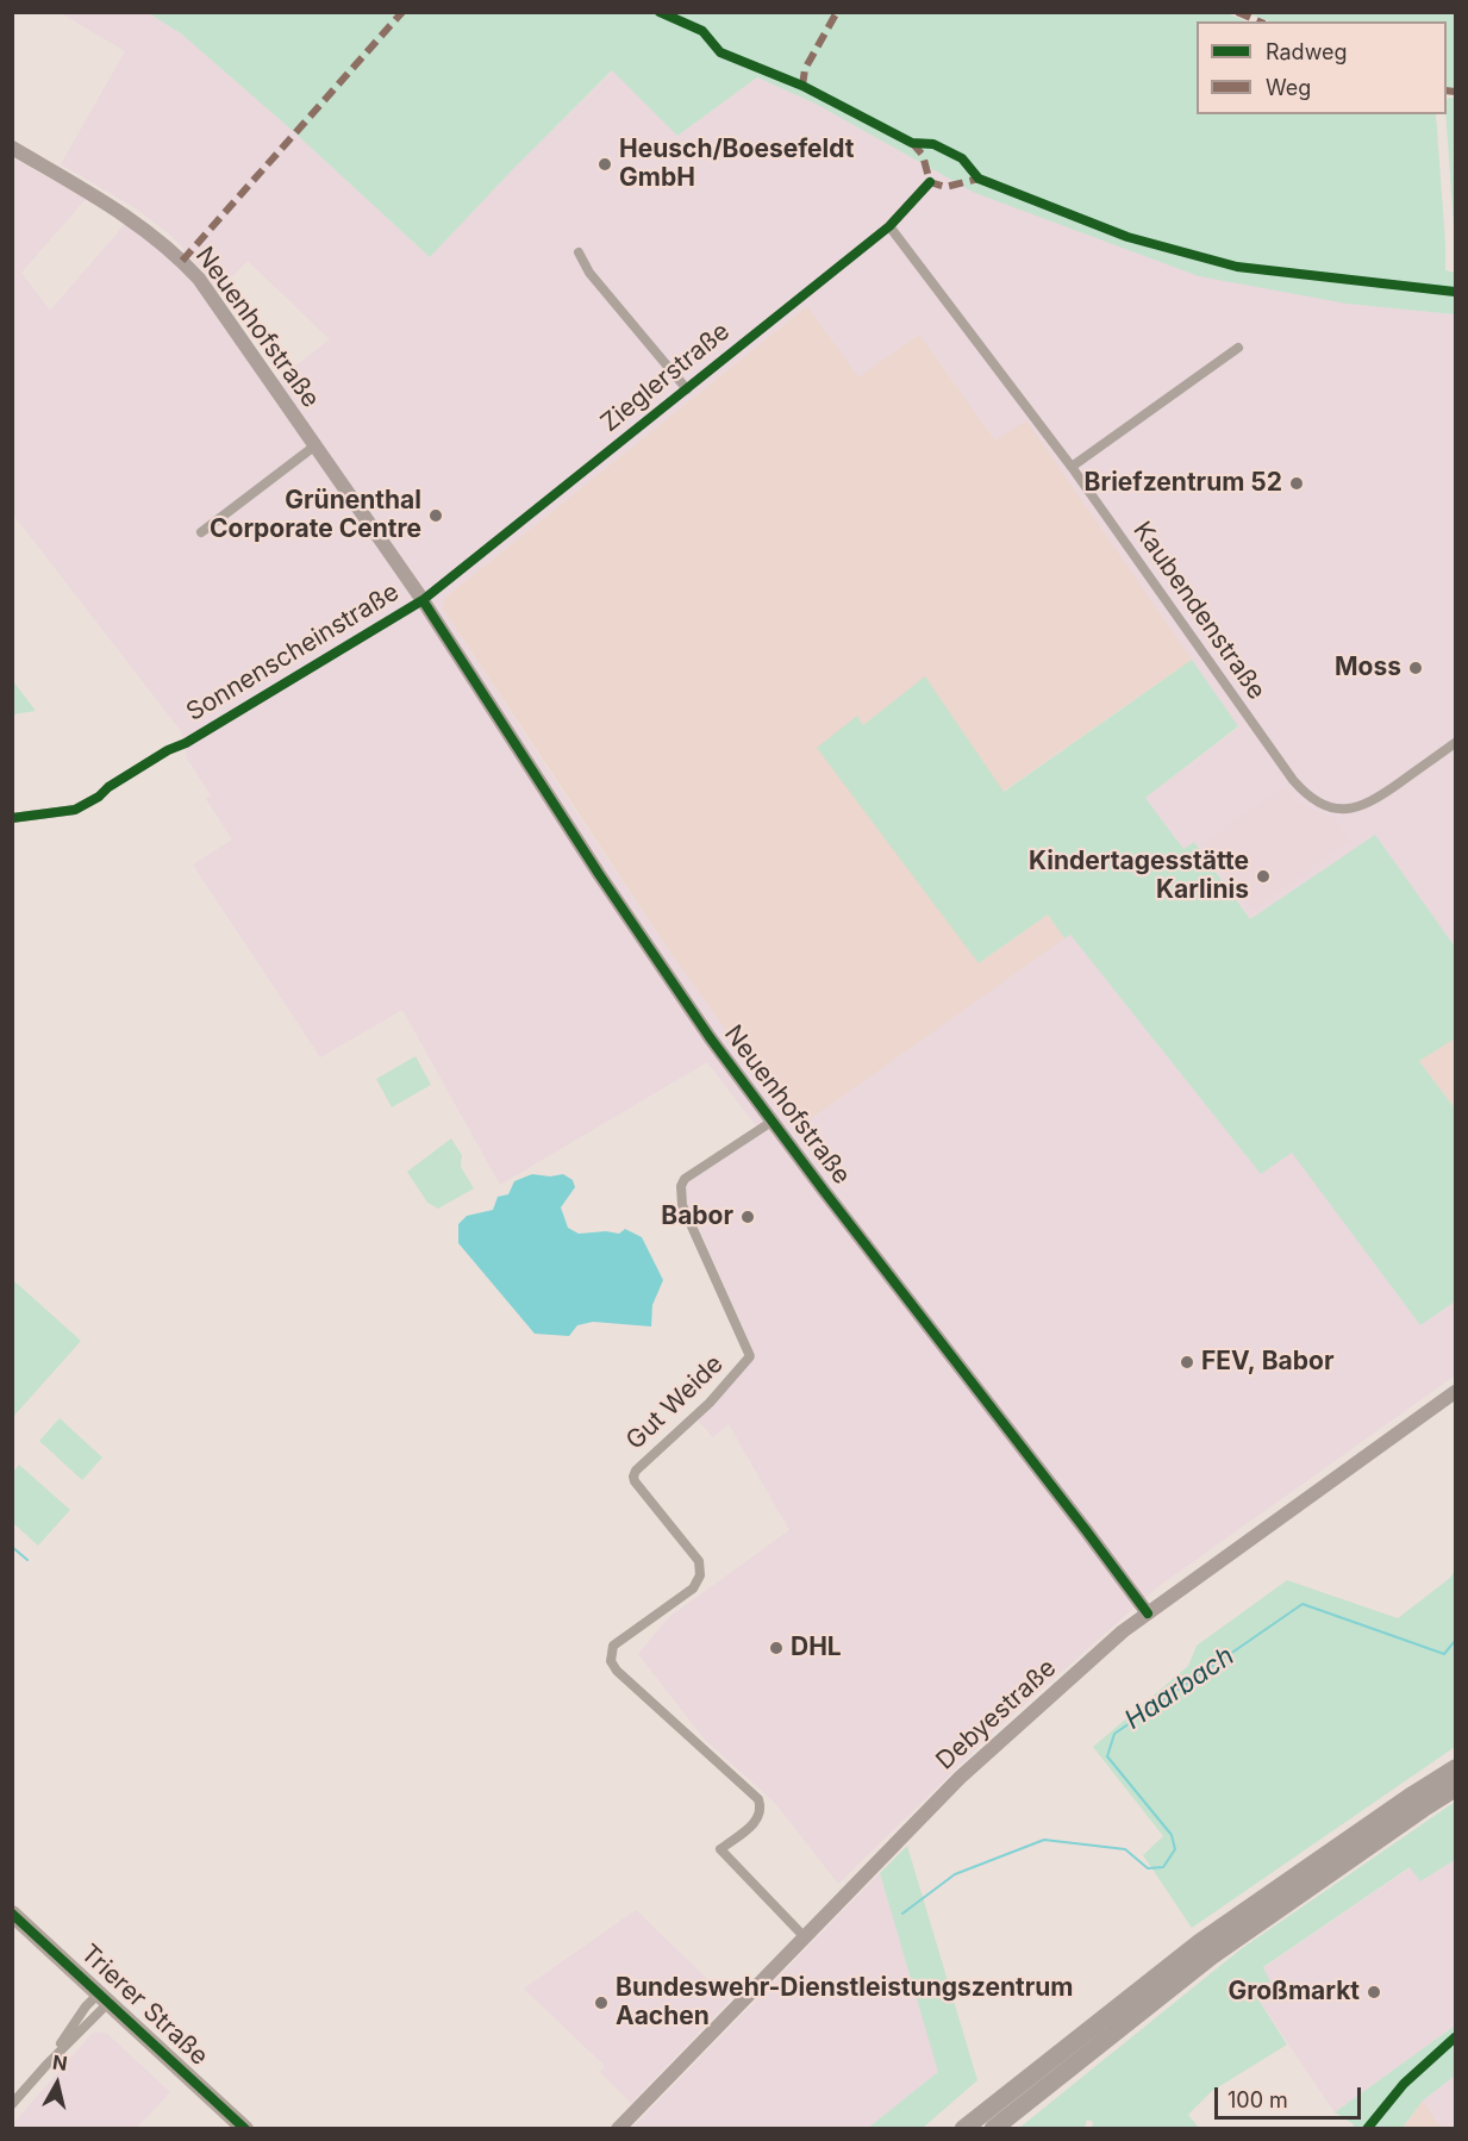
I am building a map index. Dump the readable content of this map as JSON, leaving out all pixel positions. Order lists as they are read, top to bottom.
{
  "streets": {
    "main road": ["Trierer Straße"],
    "street": [
      "Neuenhofstraße",
      "Zieglerstraße",
      "Kaubendenstraße",
      "Sonnenscheinstraße",
      "Gut Weide",
      "Debyestraße"
    ]
  },
  "crossings": [
    ["Neuenhofstraße", "Zieglerstraße"],
    ["Neuenhofstraße", "Sonnenscheinstraße"],
    ["Neuenhofstraße", "Gut Weide"],
    ["Neuenhofstraße", "Debyestraße"],
    ["Zieglerstraße", "Kaubendenstraße"],
    ["Zieglerstraße", "Sonnenscheinstraße"],
    ["Gut Weide", "Debyestraße"]
  ],
  "water": ["Haarbach"],
  "places": [
    "Heusch/Boesefeldt GmbH",
    "Briefzentrum 52",
    "Grünenthal Corporate Centre",
    "Moss",
    "Kindertagesstätte Karlinis",
    "Babor",
    "FEV, Babor",
    "DHL",
    "Großmarkt",
    "Bundeswehr-Dienstleistungszentrum Aachen"
  ],
  "legend": ["Radweg", "Weg"],
  "scale_bar": "100 m",
  "north": "top"
}
